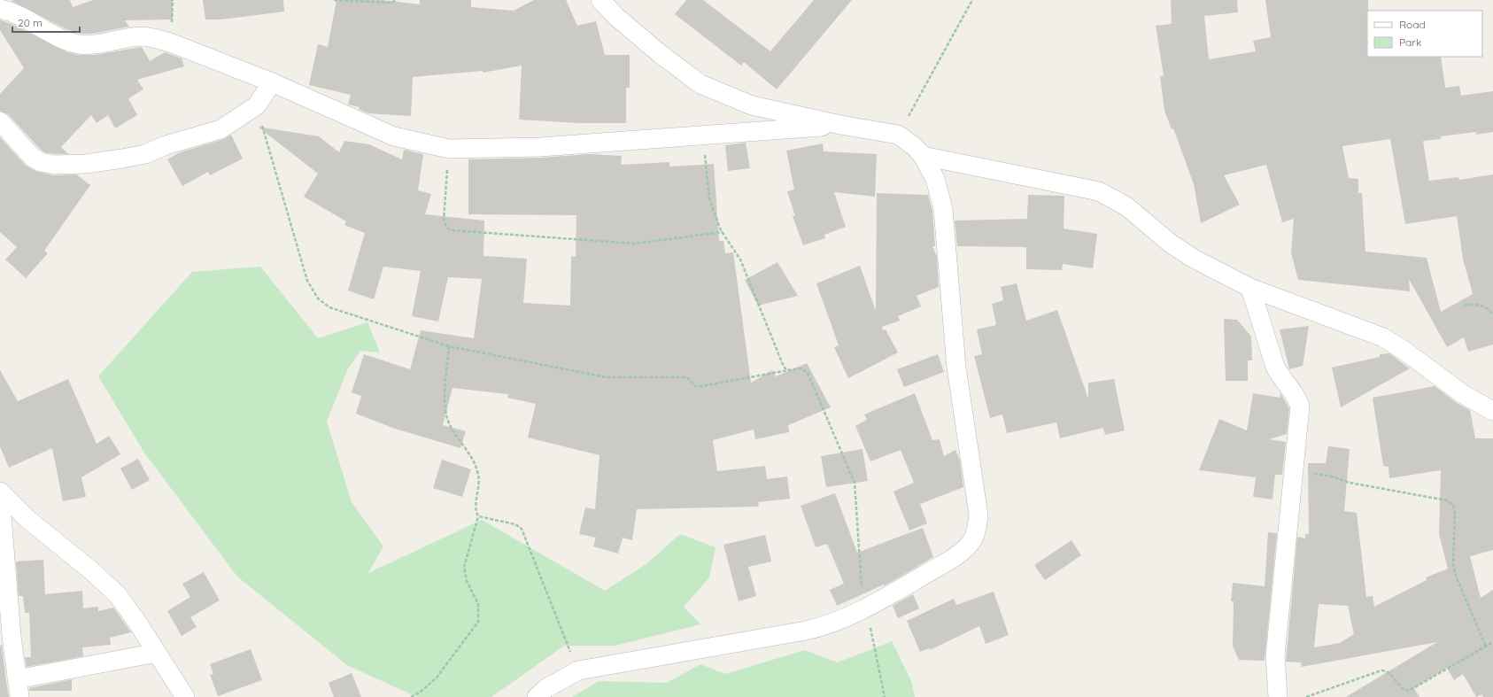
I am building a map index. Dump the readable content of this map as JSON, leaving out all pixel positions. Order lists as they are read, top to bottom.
{
  "legend": ["Road", "Park"],
  "scale_bar": "20 m"
}
